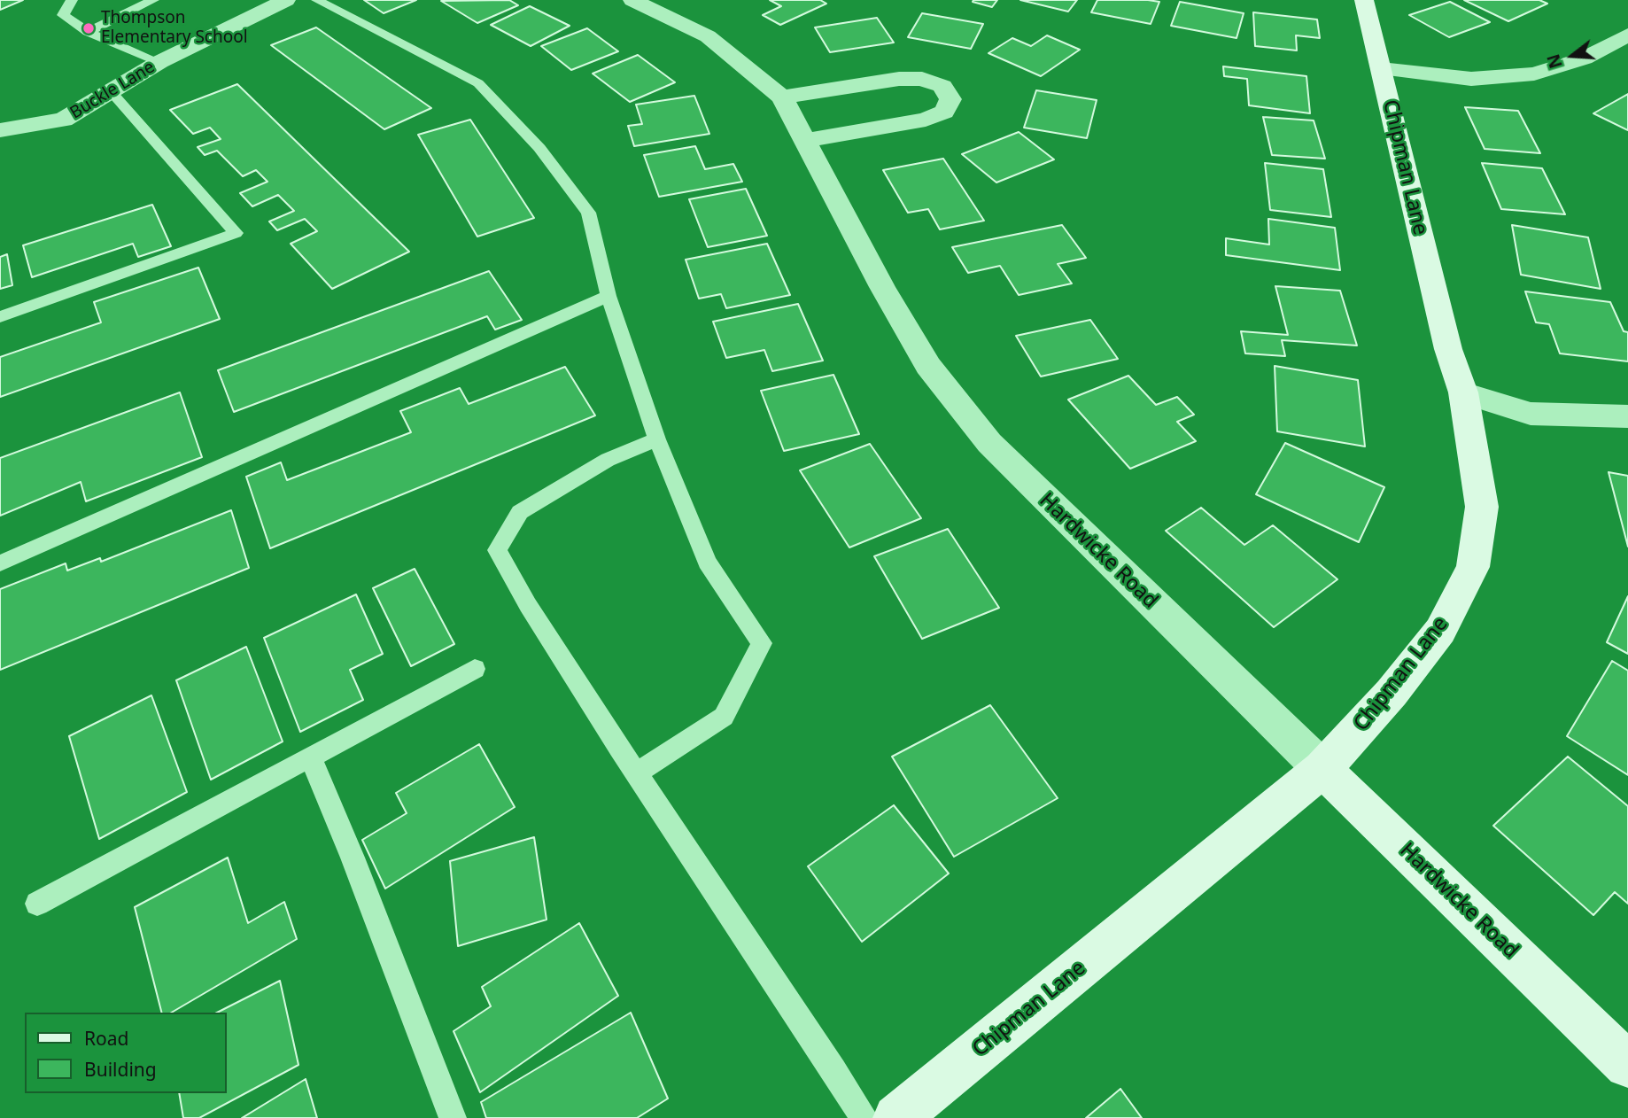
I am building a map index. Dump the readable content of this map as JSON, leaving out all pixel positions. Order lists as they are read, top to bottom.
{
  "streets": {
    "street": ["Buckle Lane", "Chipman Lane", "Hardwicke Road"]
  },
  "crossings": [
    ["Chipman Lane", "Hardwicke Road"]
  ],
  "places": ["Thompson Elementary School"],
  "legend": ["Road", "Building"],
  "north": "left"
}
